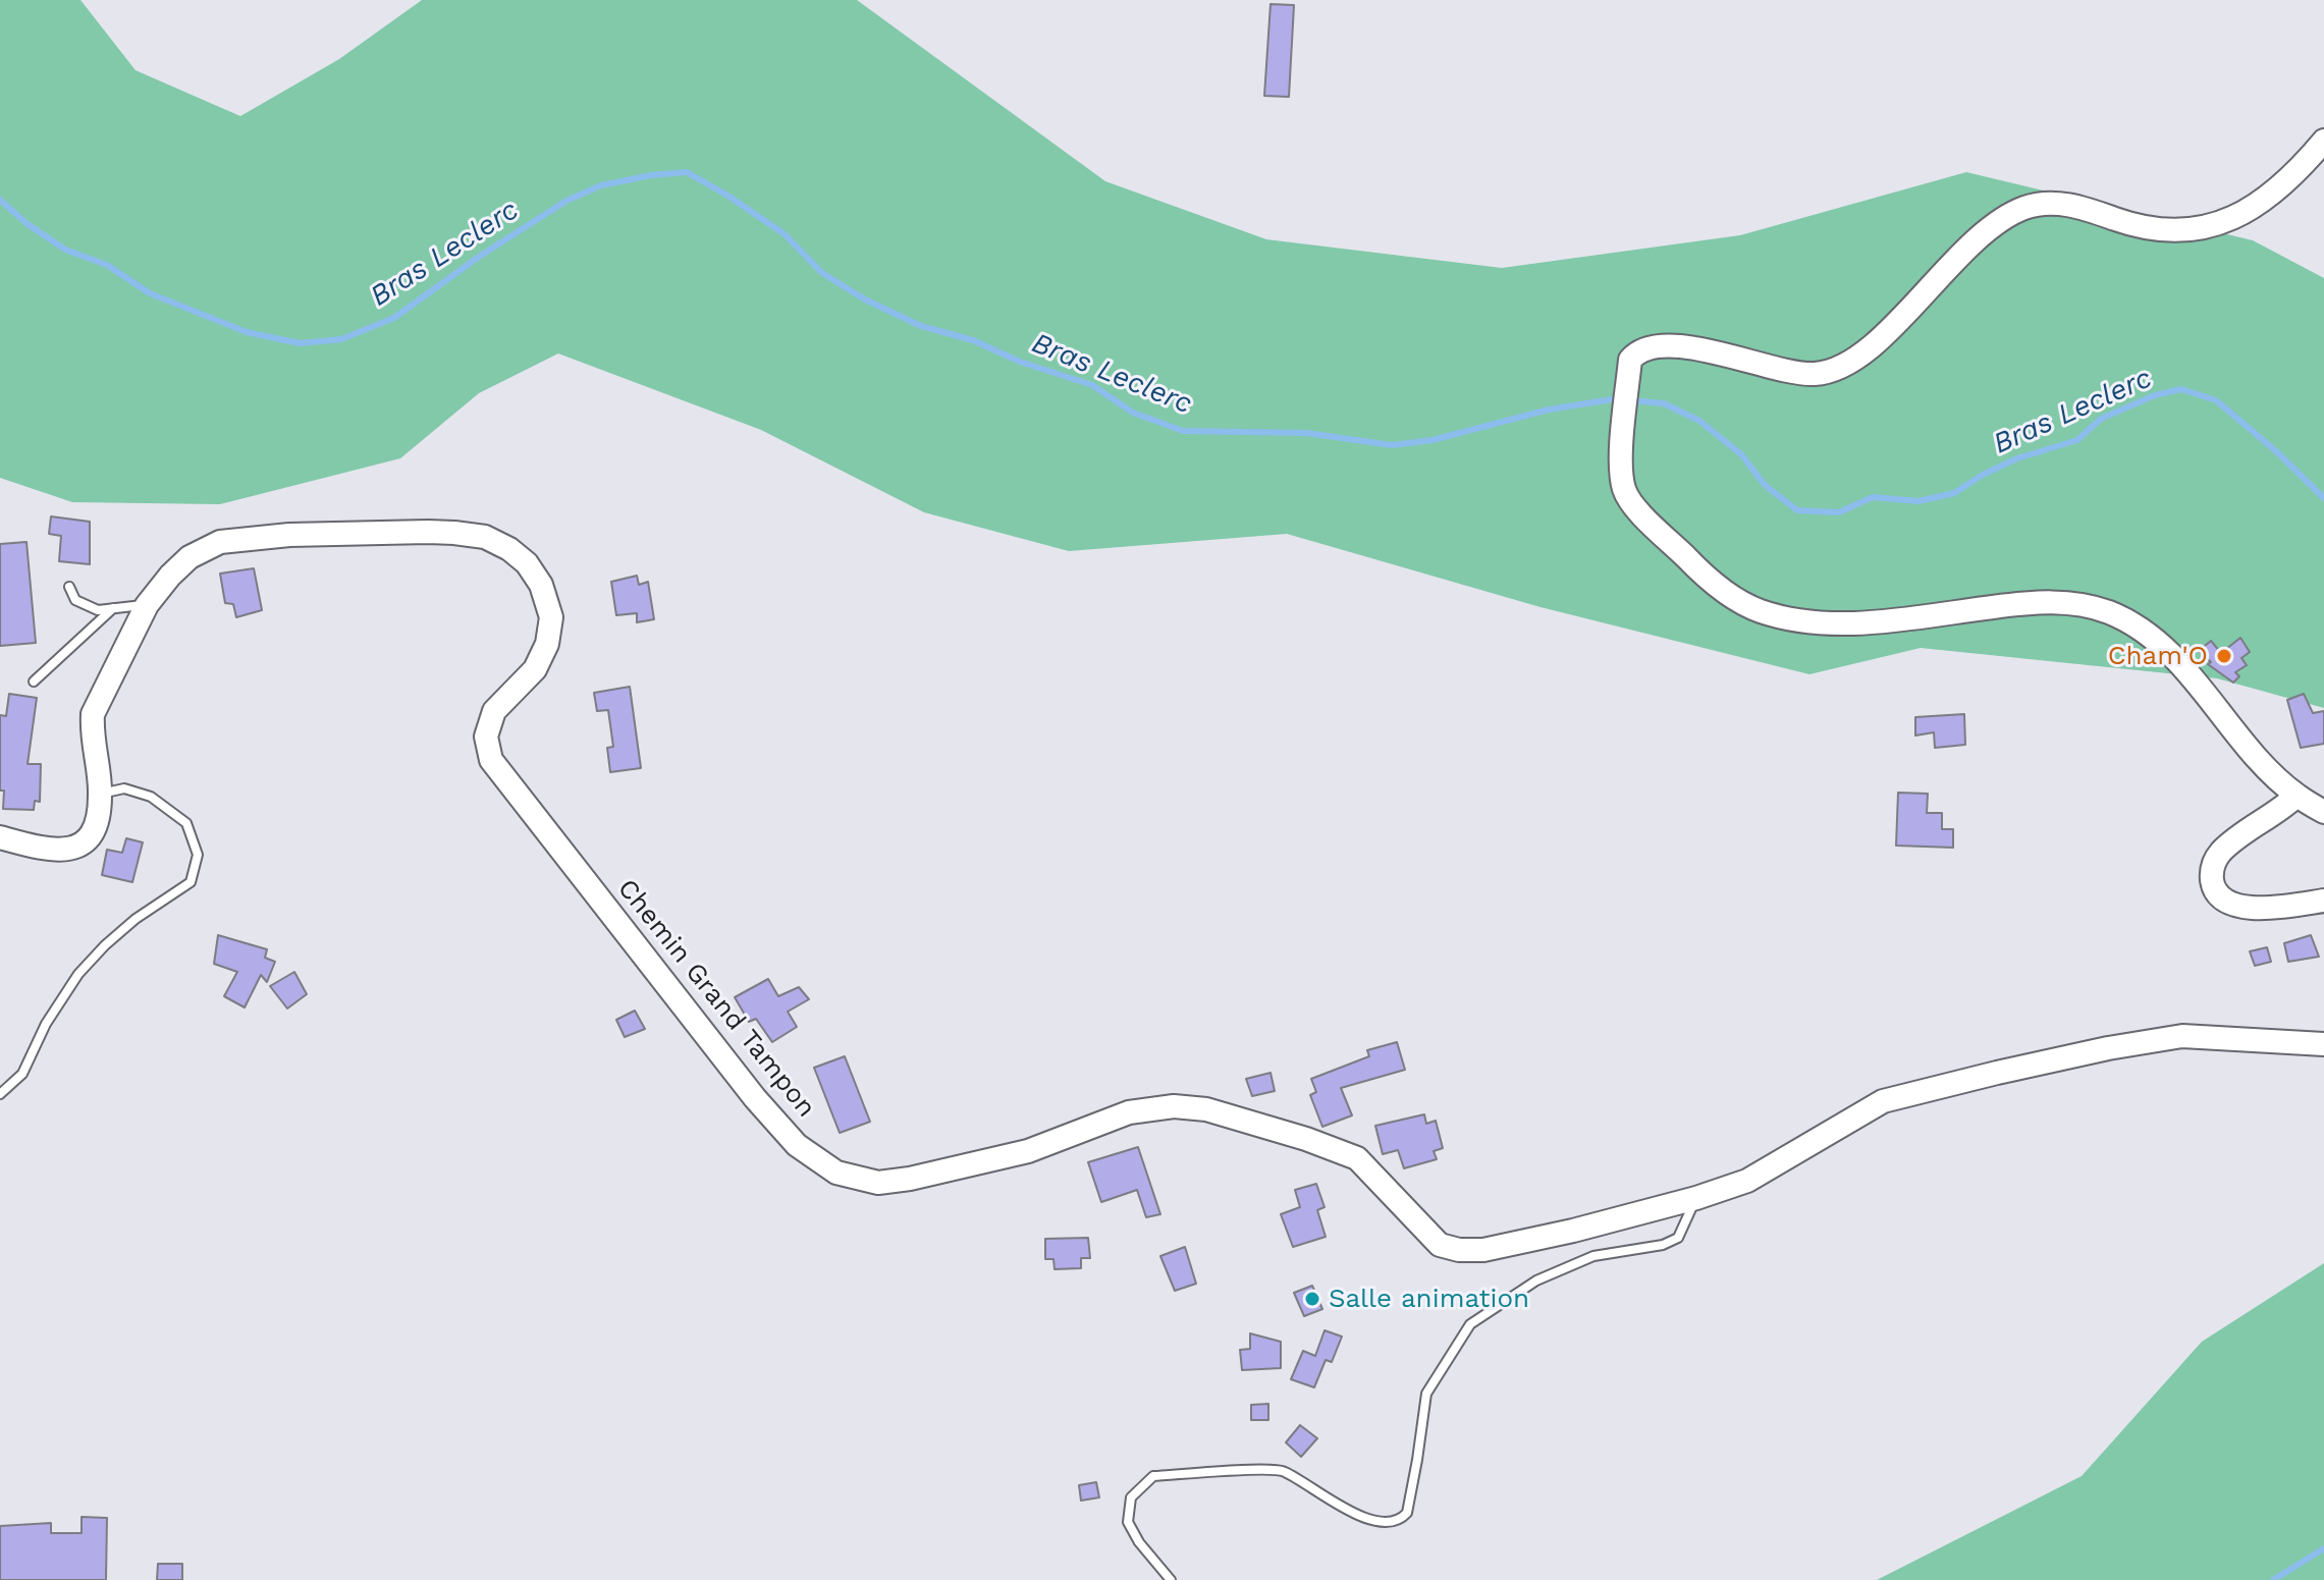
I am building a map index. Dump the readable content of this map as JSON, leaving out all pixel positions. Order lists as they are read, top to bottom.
{
  "streets": {
    "main road": ["Chemin Grand Tampon"]
  },
  "water": ["Bras Leclerc"],
  "places": ["Cham'O", "Salle animation"]
}
